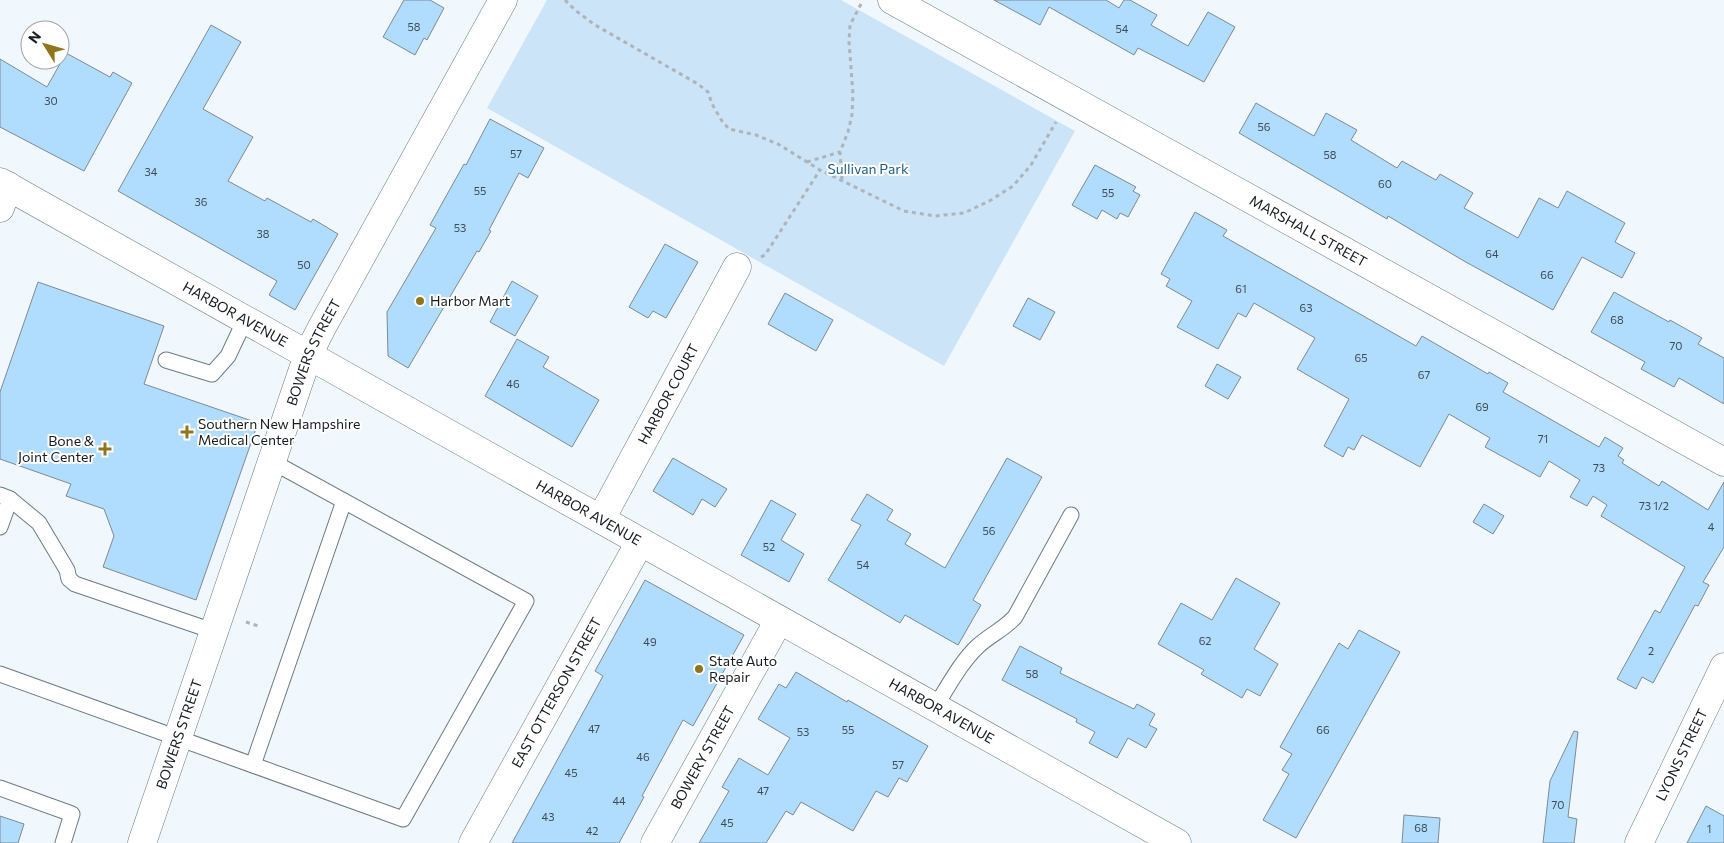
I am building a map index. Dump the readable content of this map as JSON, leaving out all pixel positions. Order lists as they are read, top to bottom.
{
  "streets": {
    "street": [
      "MARSHALL STREET",
      "HARBOR AVENUE",
      "BOWERS STREET",
      "HARBOR COURT",
      "EAST OTTERSON STREET",
      "LYONS STREET",
      "BOWERY STREET"
    ]
  },
  "crossings": [
    ["HARBOR AVENUE", "BOWERS STREET"],
    ["HARBOR AVENUE", "HARBOR COURT"],
    ["HARBOR AVENUE", "EAST OTTERSON STREET"],
    ["HARBOR AVENUE", "BOWERY STREET"]
  ],
  "parks": ["Sullivan Park"],
  "places": {
    "other": ["Harbor Mart", "State Auto Repair"],
    "health": ["Southern New Hampshire Medical Center", "Bone & Joint Center"]
  },
  "house_numbers": [
    "58",
    "54",
    "30",
    "56",
    "57",
    "58",
    "34",
    "60",
    "55",
    "55",
    "36",
    "53",
    "38",
    "64",
    "50",
    "66",
    "61",
    "63",
    "68",
    "70",
    "65",
    "67",
    "46",
    "69",
    "71",
    "73",
    "73 1/2",
    "4",
    "56",
    "52",
    "54",
    "62",
    "49",
    "2",
    "58",
    "47",
    "55",
    "66",
    "53",
    "46",
    "57",
    "45",
    "47",
    "44",
    "70",
    "43",
    "45",
    "68",
    "1",
    "42"
  ],
  "north": "top left"
}
